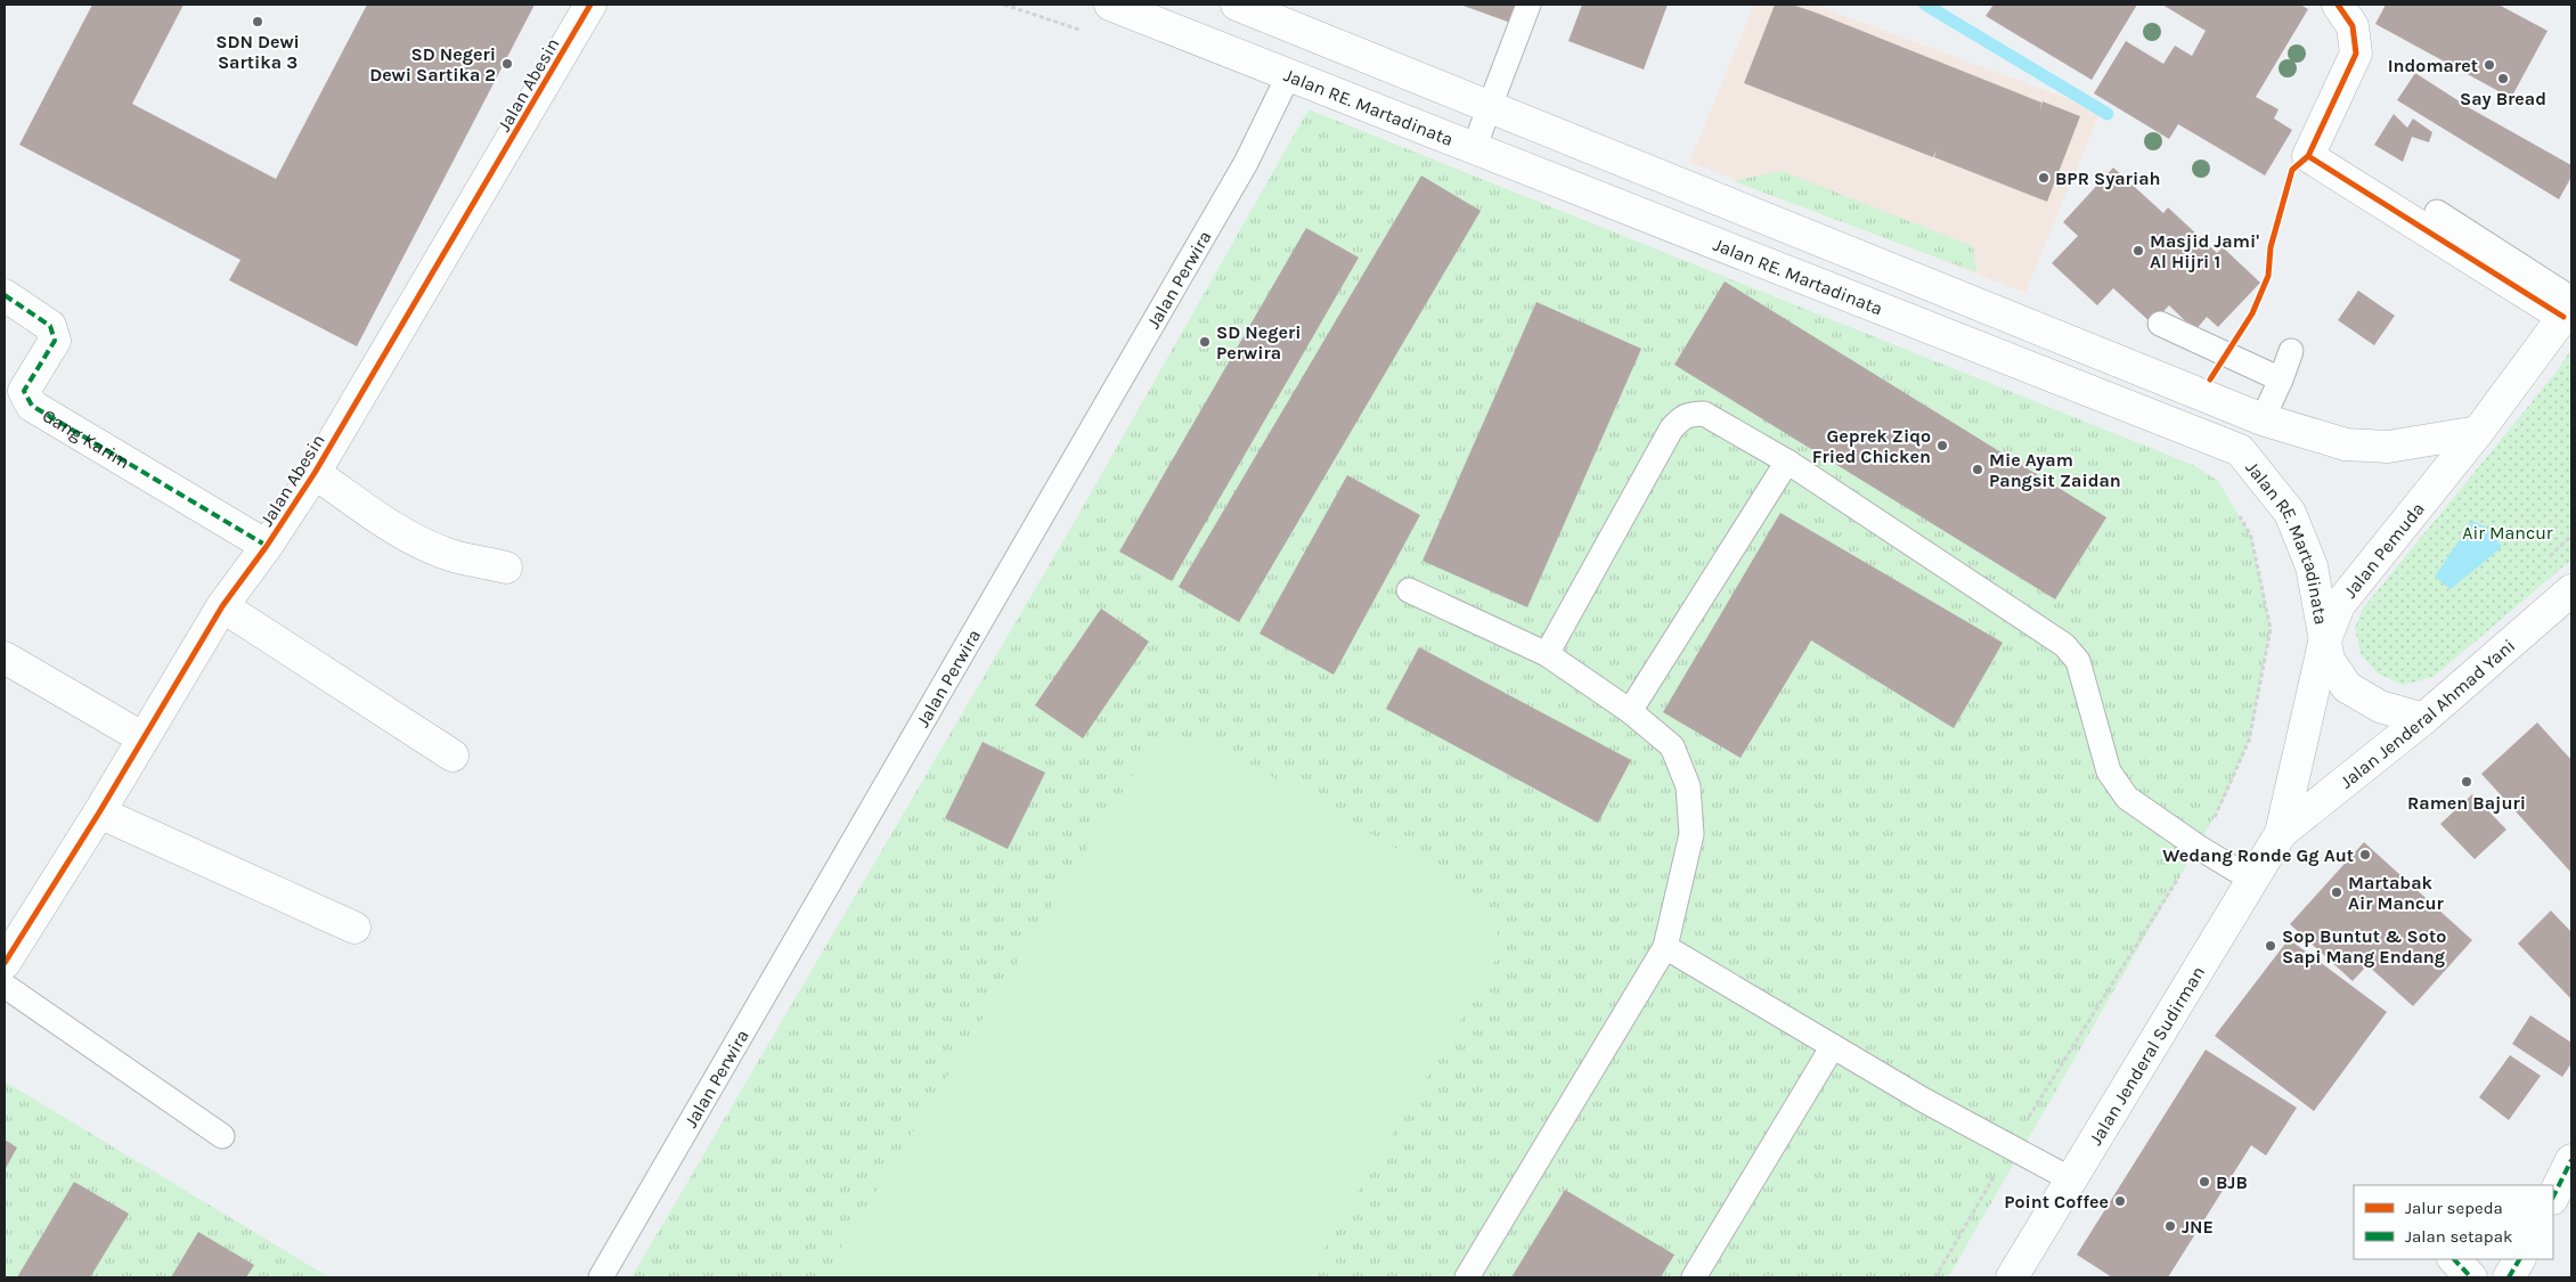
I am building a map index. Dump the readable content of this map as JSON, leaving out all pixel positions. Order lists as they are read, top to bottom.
{
  "streets": {
    "main road": [
      "Jalan Abesin",
      "Jalan RE. Martadinata",
      "Gang Karim",
      "Jalan Pemuda",
      "Jalan Jenderal Ahmad Yani",
      "Jalan Jenderal Sudirman"
    ],
    "lane": ["Jalan Perwira"]
  },
  "crossings": [
    ["Jalan Abesin", "Gang Karim"],
    ["Jalan RE. Martadinata", "Jalan Perwira"],
    ["Jalan RE. Martadinata", "Jalan Pemuda"],
    ["Jalan Pemuda", "Jalan Jenderal Ahmad Yani"],
    ["Jalan Pemuda", "Jalan Jenderal Sudirman"],
    ["Jalan Jenderal Ahmad Yani", "Jalan Jenderal Sudirman"]
  ],
  "parks": ["Air Mancur"],
  "places": [
    "SDN Dewi Sartika 3",
    "SD Negeri Dewi Sartika 2",
    "Indomaret",
    "Say Bread",
    "BPR Syariah",
    "Masjid Jami' Al Hijri 1",
    "SD Negeri Perwira",
    "Geprek Ziqo Fried Chicken",
    "Mie Ayam Pangsit Zaidan",
    "Ramen Bajuri",
    "Wedang Ronde Gg Aut",
    "Martabak Air Mancur",
    "Sop Buntut & Soto Sapi Mang Endang",
    "BJB",
    "Point Coffee",
    "JNE"
  ],
  "legend": ["Jalur sepeda", "Jalan setapak"]
}
